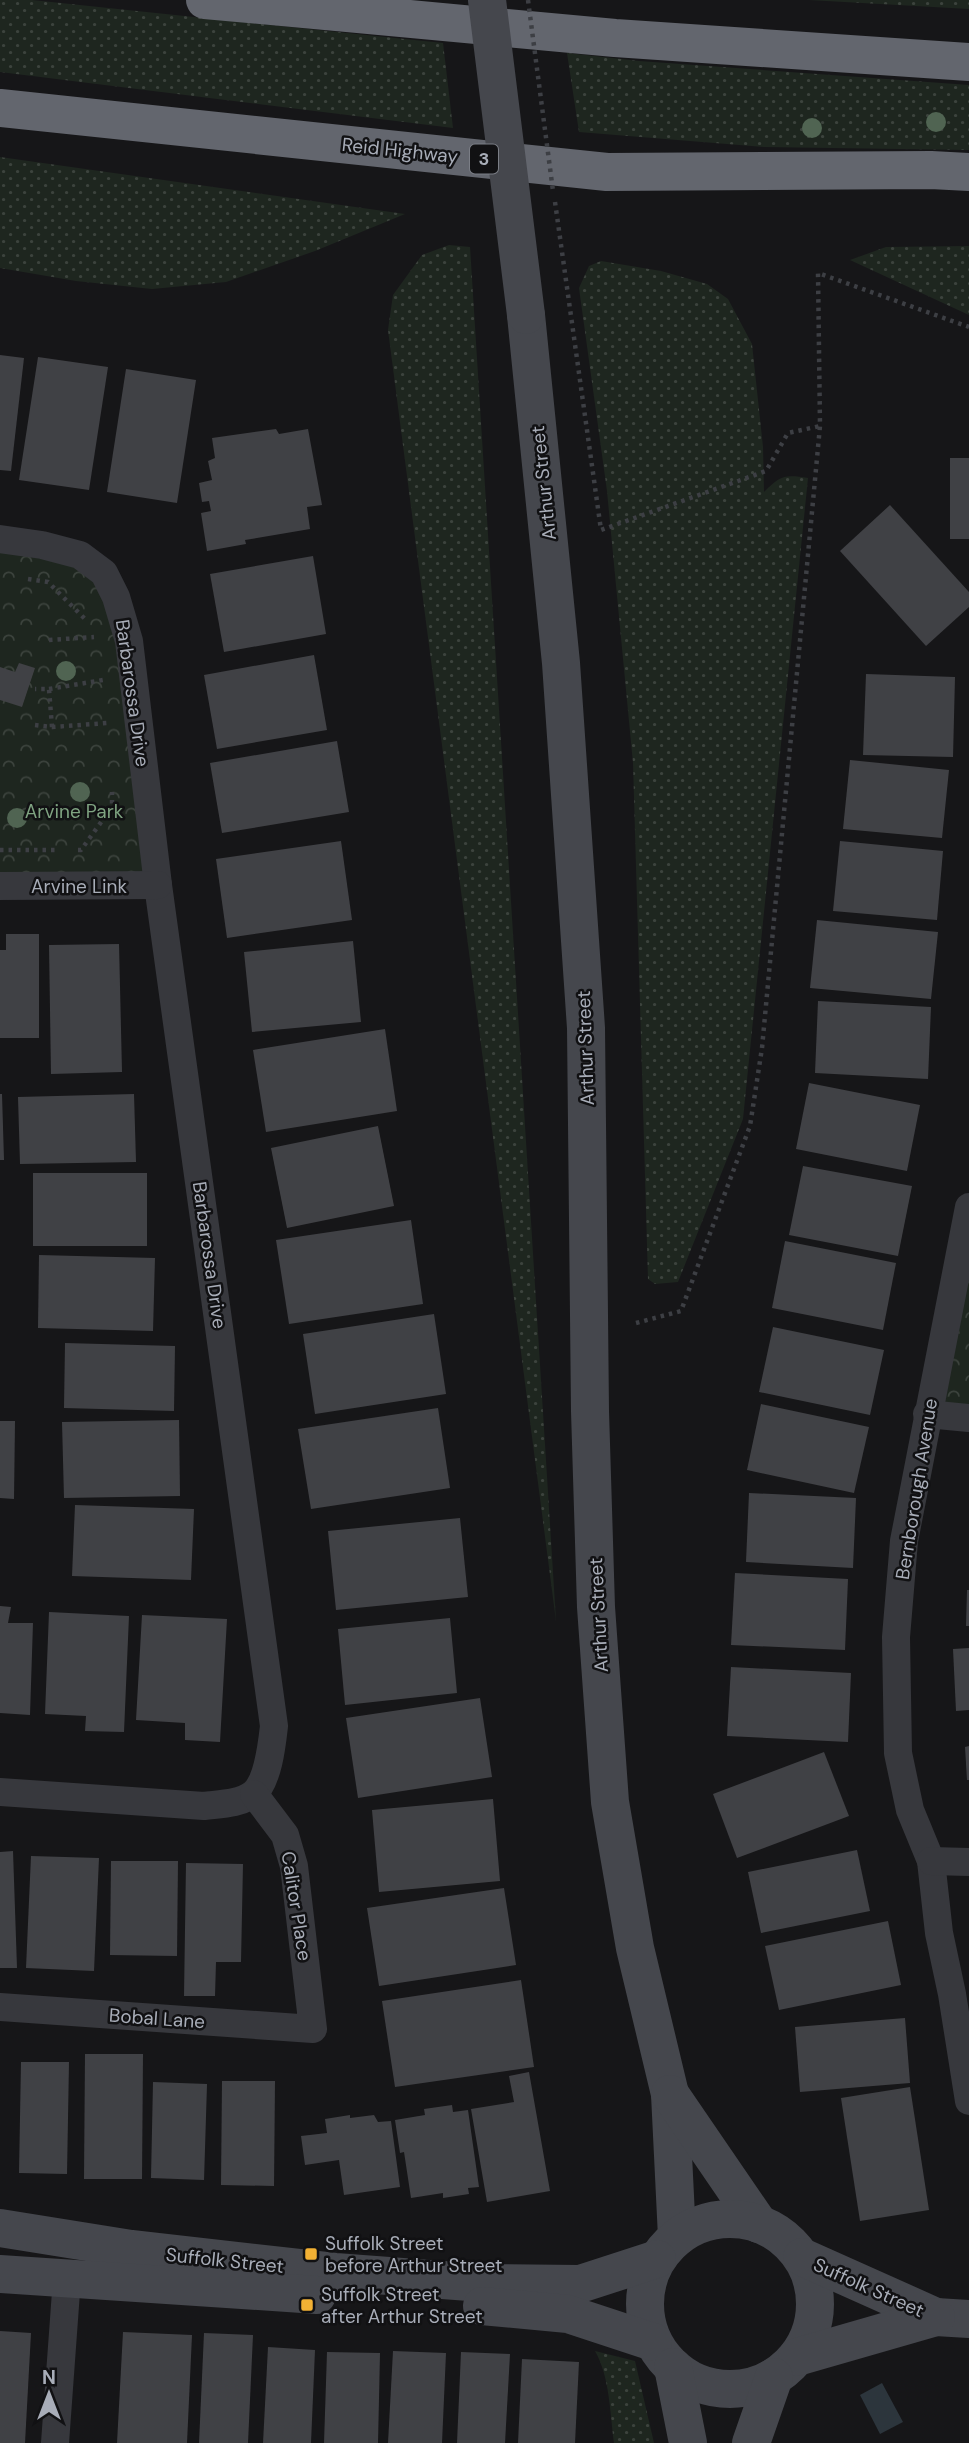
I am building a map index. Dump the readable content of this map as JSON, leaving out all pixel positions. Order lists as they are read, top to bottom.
{
  "streets": {
    "highway": ["Reid Highway", "3"],
    "street": [
      "Arthur Street",
      "Barbarossa Drive",
      "Arvine Link",
      "Bernborough Avenue",
      "Calitor Place",
      "Bobal Lane",
      "Suffolk Street"
    ]
  },
  "crossings": [
    ["Arthur Street", "Suffolk Street"],
    ["Barbarossa Drive", "Arvine Link"],
    ["Barbarossa Drive", "Calitor Place"],
    ["Calitor Place", "Bobal Lane"]
  ],
  "parks": ["Arvine Park"],
  "places": {
    "transit": ["Suffolk Street before Arthur Street", "Suffolk Street after Arthur Street"]
  },
  "north": "top"
}
